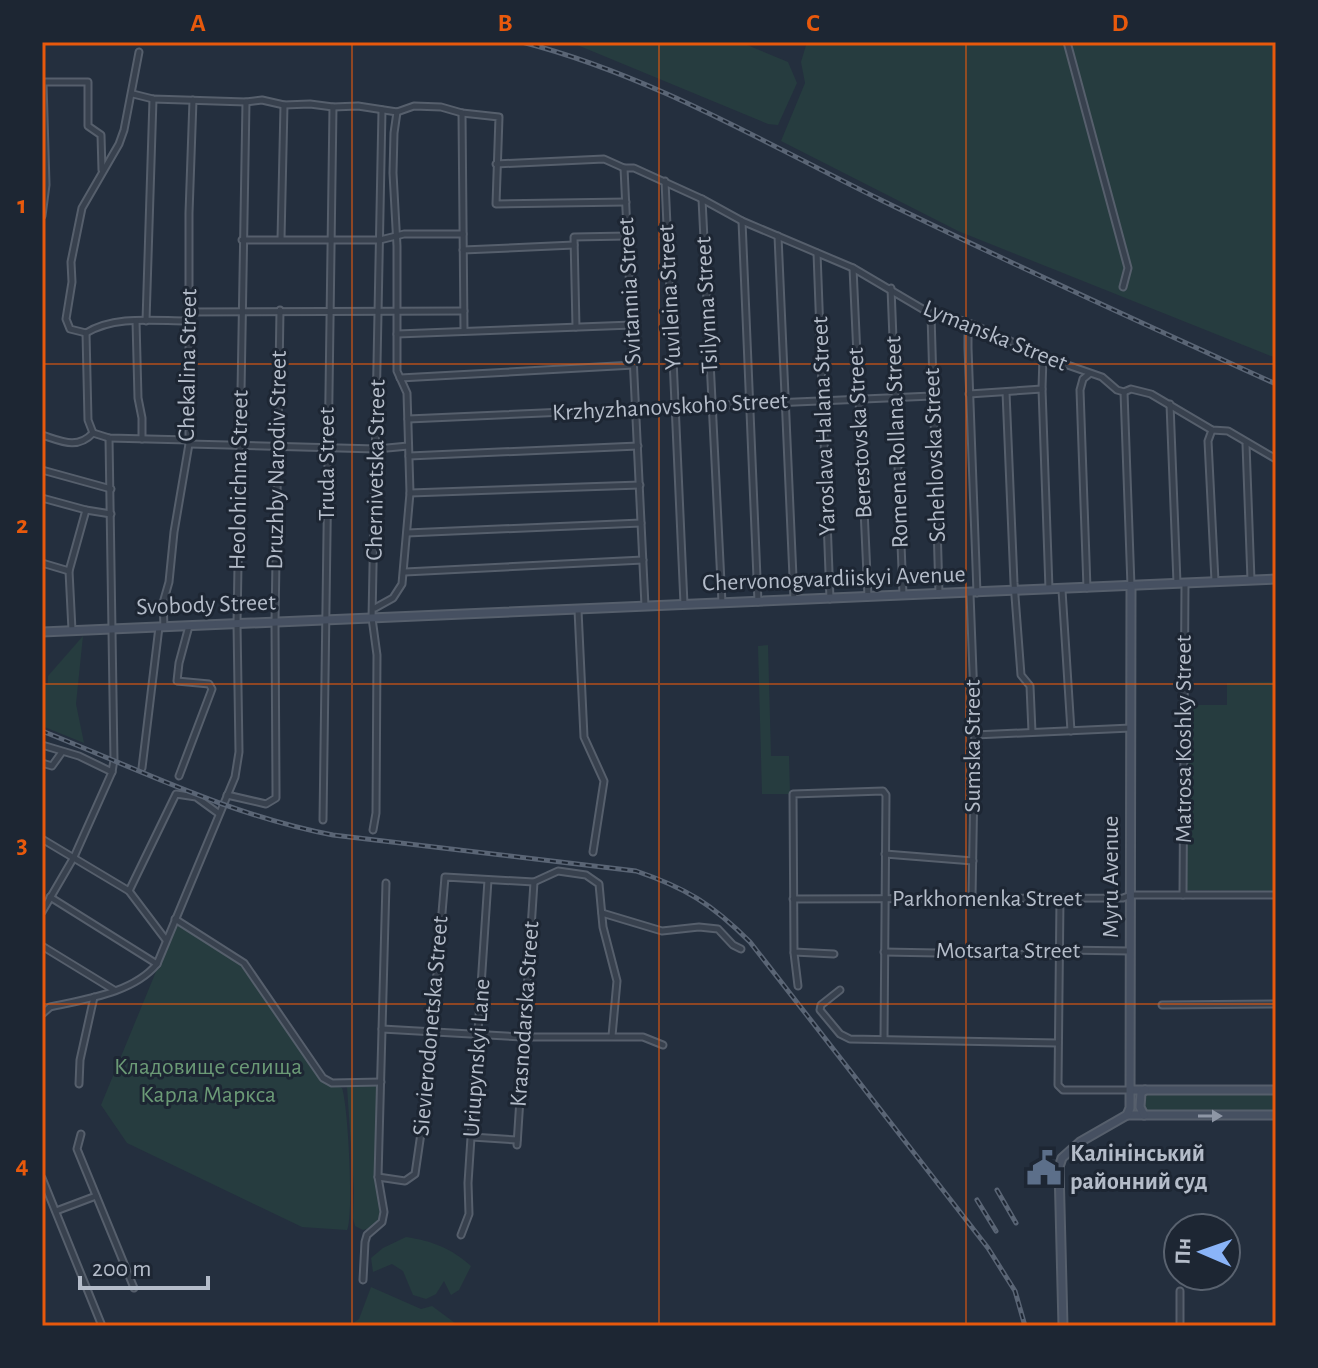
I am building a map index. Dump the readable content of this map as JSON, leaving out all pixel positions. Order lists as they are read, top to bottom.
{
  "streets": {
    "main road": ["Chervonogvardiiskyi Avenue", "Svobody Street", "Myru Avenue"],
    "street": [
      "Svitannia Street",
      "Yuvileina Street",
      "Tsilynna Street",
      "Lymanska Street",
      "Chekalina Street",
      "Krzhyzhanovskoho Street",
      "Yaroslava Halana Street",
      "Berestovska Street",
      "Romena Rollana Street",
      "Schehlovska Street",
      "Druzhby Narodiv Street",
      "Truda Street",
      "Chernivetska Street",
      "Heolohichna Street",
      "Matrosa Koshky Street",
      "Sumska Street",
      "Parkhomenka Street",
      "Motsarta Street",
      "Krasnodarska Street",
      "Sievierodonetska Street",
      "Uriupynskyi Lane"
    ]
  },
  "crossings": [
    ["Svitannia Street", "Lymanska Street"],
    ["Svitannia Street", "Krzhyzhanovskoho Street"],
    ["Svitannia Street", "Chervonogvardiiskyi Avenue"],
    ["Yuvileina Street", "Lymanska Street"],
    ["Yuvileina Street", "Krzhyzhanovskoho Street"],
    ["Yuvileina Street", "Chervonogvardiiskyi Avenue"],
    ["Tsilynna Street", "Lymanska Street"],
    ["Tsilynna Street", "Krzhyzhanovskoho Street"],
    ["Tsilynna Street", "Chervonogvardiiskyi Avenue"],
    ["Lymanska Street", "Yaroslava Halana Street"],
    ["Lymanska Street", "Berestovska Street"],
    ["Lymanska Street", "Romena Rollana Street"],
    ["Lymanska Street", "Schehlovska Street"],
    ["Lymanska Street", "Matrosa Koshky Street"],
    ["Lymanska Street", "Sumska Street"],
    ["Lymanska Street", "Myru Avenue"],
    ["Chekalina Street", "Svobody Street"],
    ["Krzhyzhanovskoho Street", "Yaroslava Halana Street"],
    ["Krzhyzhanovskoho Street", "Berestovska Street"],
    ["Krzhyzhanovskoho Street", "Romena Rollana Street"],
    ["Krzhyzhanovskoho Street", "Schehlovska Street"],
    ["Yaroslava Halana Street", "Chervonogvardiiskyi Avenue"],
    ["Berestovska Street", "Chervonogvardiiskyi Avenue"],
    ["Romena Rollana Street", "Chervonogvardiiskyi Avenue"],
    ["Schehlovska Street", "Chervonogvardiiskyi Avenue"],
    ["Druzhby Narodiv Street", "Heolohichna Street"],
    ["Druzhby Narodiv Street", "Svobody Street"],
    ["Truda Street", "Svobody Street"],
    ["Chernivetska Street", "Chervonogvardiiskyi Avenue"],
    ["Chernivetska Street", "Svobody Street"],
    ["Heolohichna Street", "Svobody Street"],
    ["Chervonogvardiiskyi Avenue", "Svobody Street"],
    ["Chervonogvardiiskyi Avenue", "Matrosa Koshky Street"],
    ["Chervonogvardiiskyi Avenue", "Sumska Street"],
    ["Chervonogvardiiskyi Avenue", "Myru Avenue"],
    ["Matrosa Koshky Street", "Parkhomenka Street"],
    ["Sumska Street", "Parkhomenka Street"],
    ["Myru Avenue", "Parkhomenka Street"],
    ["Myru Avenue", "Motsarta Street"],
    ["Krasnodarska Street", "Uriupynskyi Lane"],
    ["Sievierodonetska Street", "Uriupynskyi Lane"]
  ],
  "parks": ["Кладовище селища Карла Маркса"],
  "places": {
    "public building": ["Калінінський районний суд"]
  },
  "scale_bar": "200 m",
  "north": "left",
  "grid": {
    "columns": [
      "A",
      "B",
      "C",
      "D"
    ],
    "rows": [
      "1",
      "2",
      "3",
      "4"
    ]
  }
}
